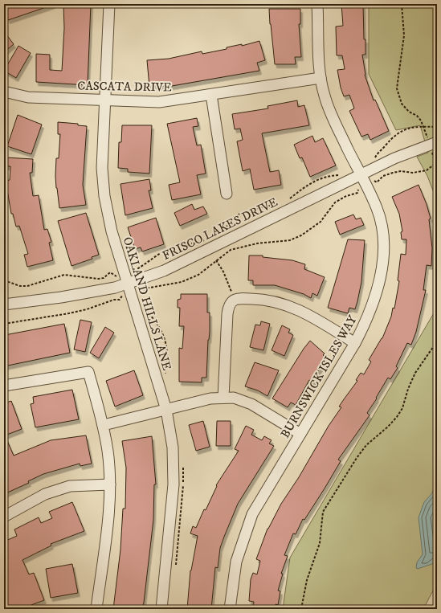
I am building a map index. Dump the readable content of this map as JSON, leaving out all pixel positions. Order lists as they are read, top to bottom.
{
  "streets": {
    "street": [
      "CASCATA DRIVE",
      "FRISCO LAKES DRIVE",
      "OAKLAND HILLS LANE",
      "BURNSWICK ISLES WAY"
    ]
  },
  "crossings": [
    ["CASCATA DRIVE", "OAKLAND HILLS LANE"],
    ["CASCATA DRIVE", "BURNSWICK ISLES WAY"],
    ["FRISCO LAKES DRIVE", "OAKLAND HILLS LANE"],
    ["FRISCO LAKES DRIVE", "BURNSWICK ISLES WAY"]
  ]
}
